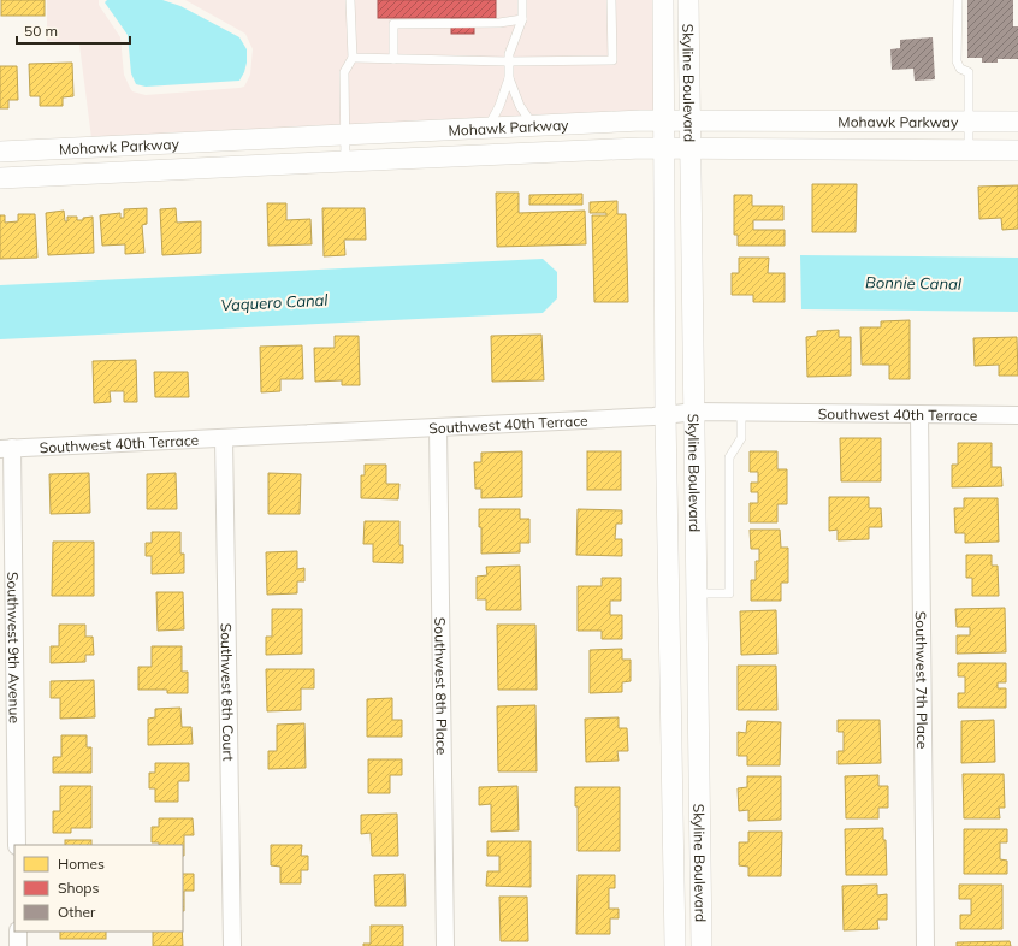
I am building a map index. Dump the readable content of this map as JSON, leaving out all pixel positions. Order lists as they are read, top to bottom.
{
  "streets": {
    "street": [
      "Skyline Boulevard",
      "Mohawk Parkway",
      "Southwest 40th Terrace",
      "Southwest 9th Avenue",
      "Southwest 7th Place",
      "Southwest 8th Place",
      "Southwest 8th Court"
    ]
  },
  "crossings": [
    ["Skyline Boulevard", "Mohawk Parkway"],
    ["Skyline Boulevard", "Southwest 40th Terrace"],
    ["Southwest 40th Terrace", "Southwest 9th Avenue"],
    ["Southwest 40th Terrace", "Southwest 7th Place"],
    ["Southwest 40th Terrace", "Southwest 8th Place"],
    ["Southwest 40th Terrace", "Southwest 8th Court"]
  ],
  "water": ["Bonnie Canal", "Vaquero Canal"],
  "legend": ["Homes", "Shops", "Other"],
  "scale_bar": "50 m"
}
